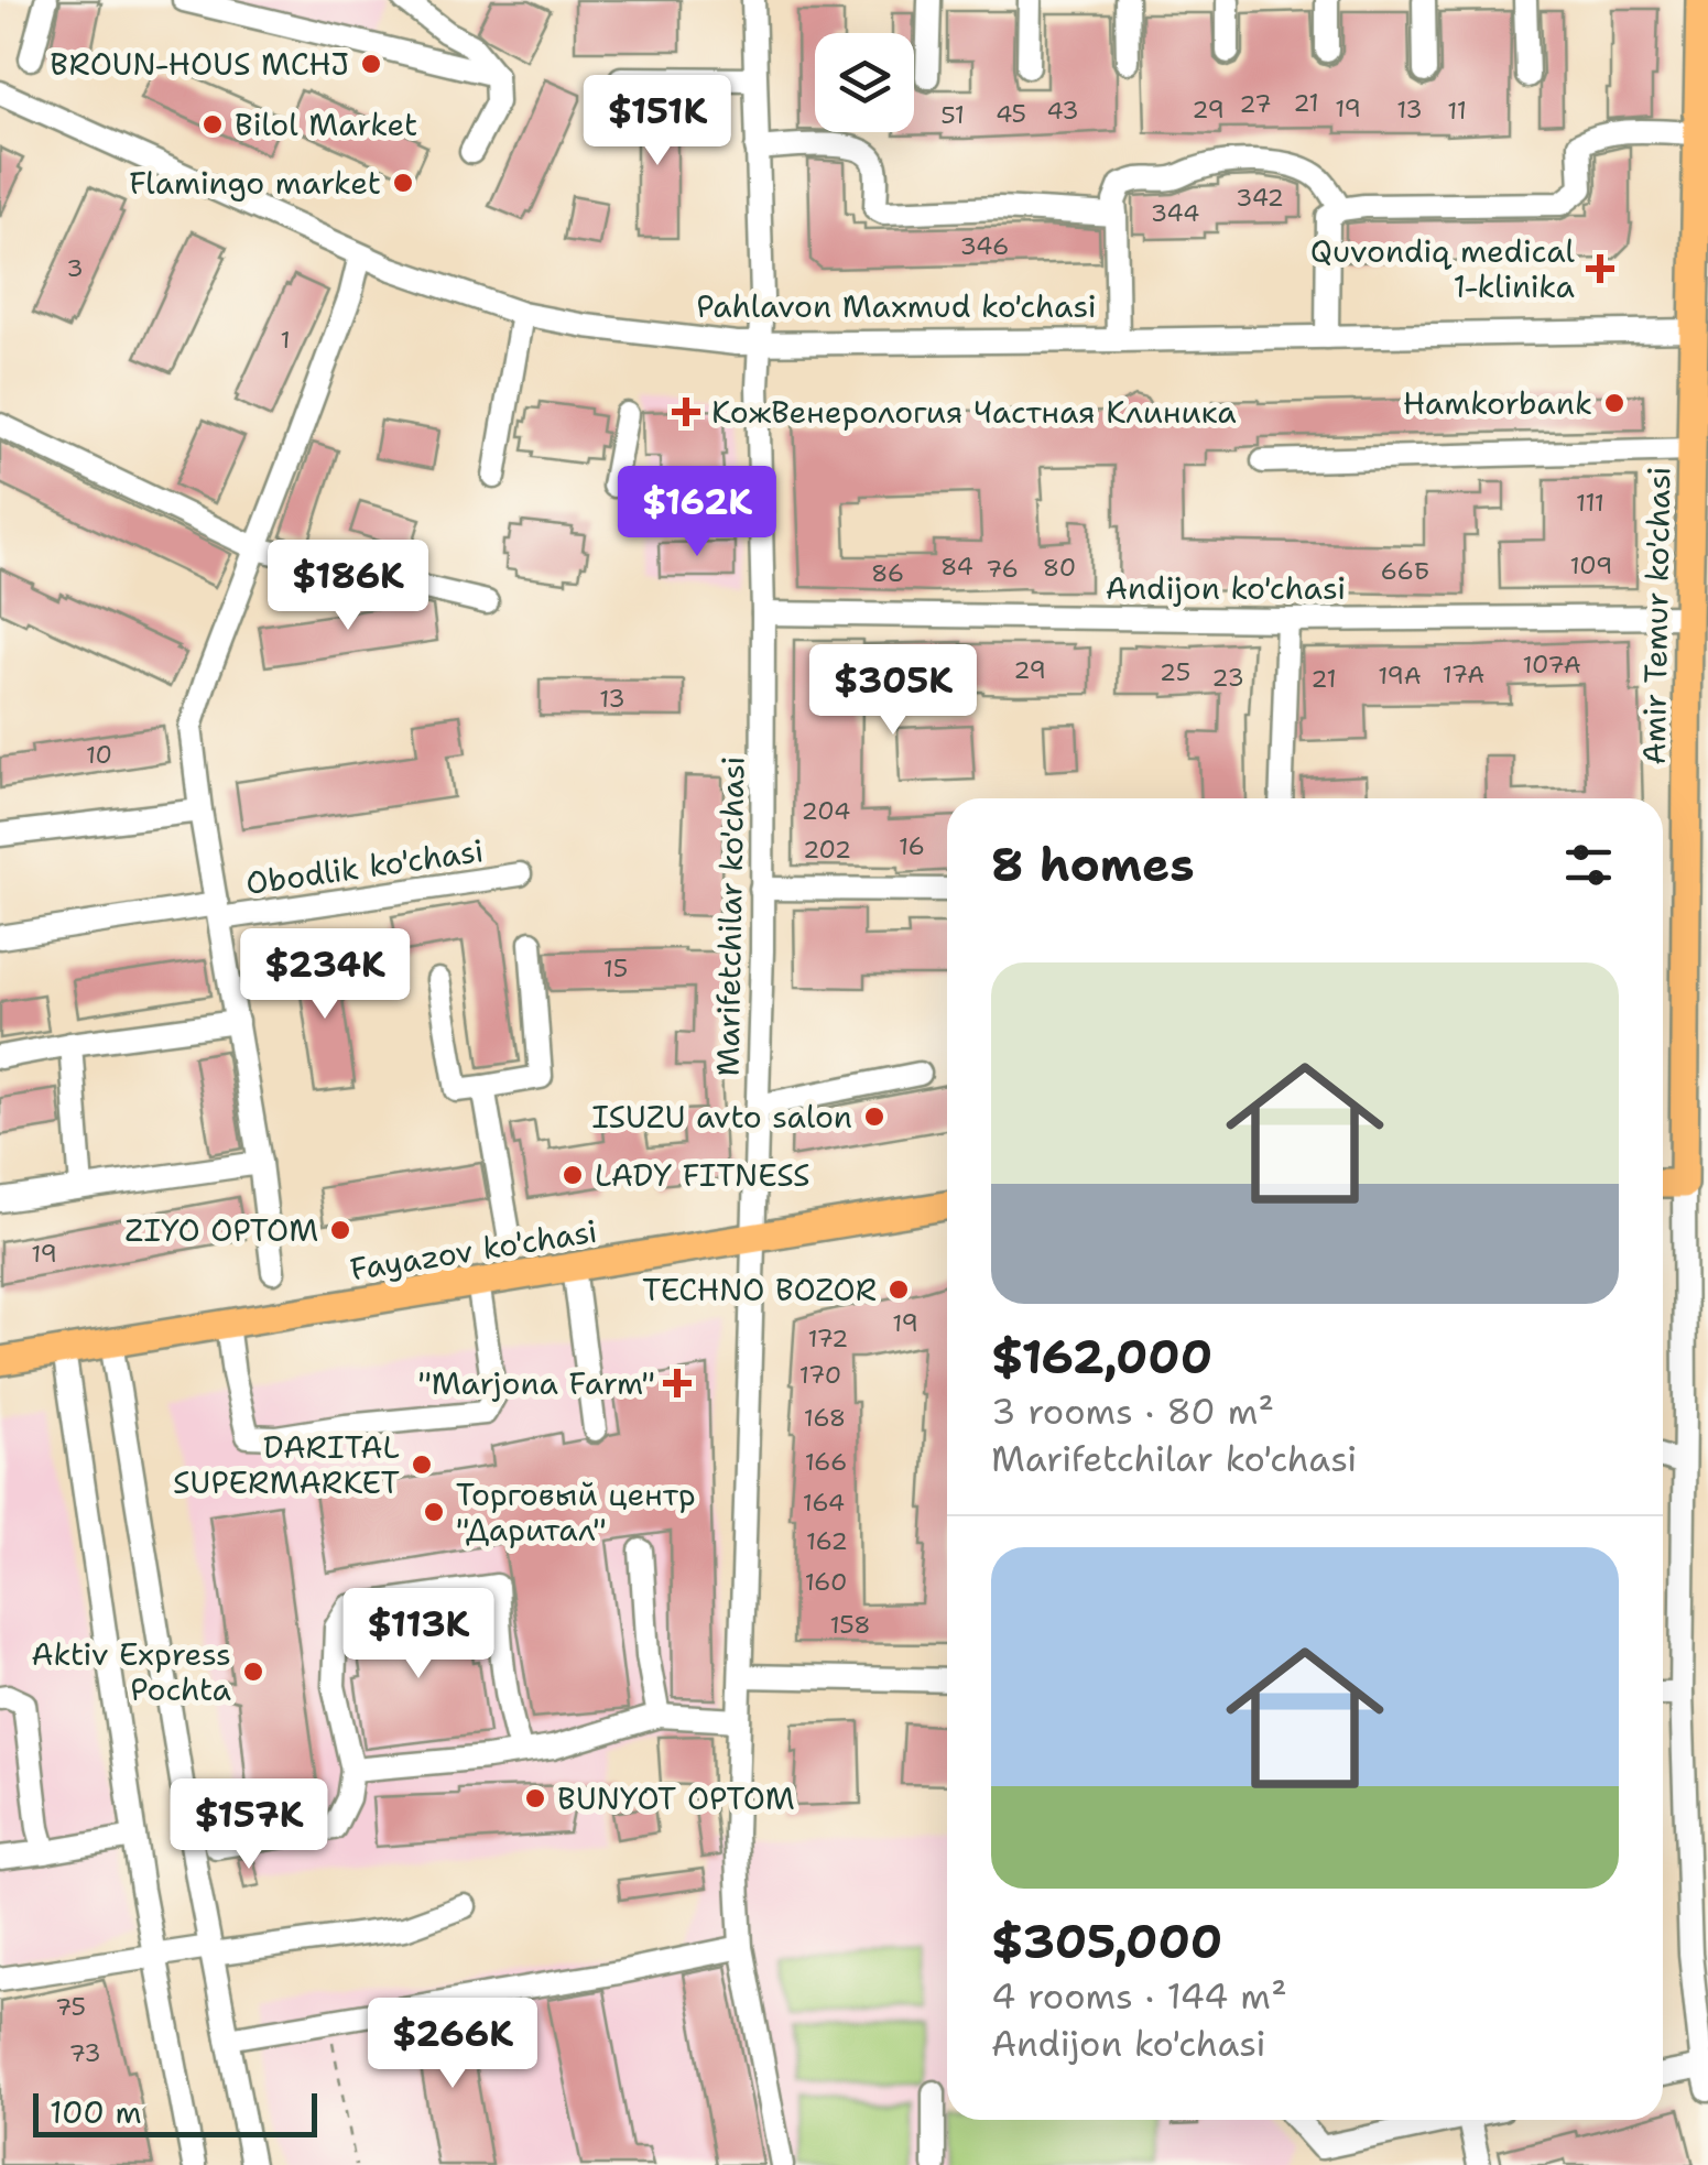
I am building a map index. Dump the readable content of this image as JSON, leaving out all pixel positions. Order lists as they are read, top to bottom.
{
  "streets": {
    "main road": ["Amir Temur ko'chasi", "Fayazov ko'chasi"],
    "street": [
      "Pahlavon Maxmud ko'chasi",
      "Andijon ko'chasi",
      "Obodlik ko'chasi",
      "Marifetchilar ko'chasi"
    ]
  },
  "crossings": [
    ["Pahlavon Maxmud ko'chasi", "Amir Temur ko'chasi"],
    ["Pahlavon Maxmud ko'chasi", "Obodlik ko'chasi"],
    ["Pahlavon Maxmud ko'chasi", "Marifetchilar ko'chasi"],
    ["Andijon ko'chasi", "Amir Temur ko'chasi"],
    ["Andijon ko'chasi", "Marifetchilar ko'chasi"],
    ["Marifetchilar ko'chasi", "Fayazov ko'chasi"]
  ],
  "places": {
    "other": [
      "BROUN-HOUS MCHJ",
      "Bilol Market",
      "Flamingo market",
      "Hamkorbank",
      "ISUZU avto salon",
      "LADY FITNESS",
      "ZIYO OPTOM",
      "TECHNO BOZOR",
      "DARITAL SUPERMARKET",
      "Торговый центр \"Даритал\"",
      "Aktiv Express Pochta",
      "BUNYOT OPTOM"
    ],
    "health": ["Quvondiq medical 1-klinika", "КожВенерология Частная Клиника", "\"Marjona Farm\""]
  },
  "house_numbers": [
    "21",
    "27",
    "19",
    "29",
    "13",
    "43",
    "11",
    "45",
    "51",
    "342",
    "344",
    "346",
    "3",
    "1",
    "111",
    "109",
    "84",
    "80",
    "76",
    "66Б",
    "86",
    "107A",
    "29",
    "25",
    "17A",
    "19A",
    "23",
    "21",
    "13",
    "10",
    "204",
    "16",
    "202",
    "15",
    "19",
    "19",
    "172",
    "170",
    "168",
    "166",
    "164",
    "162",
    "160",
    "158",
    "75",
    "73"
  ],
  "scale_bar": "100 m",
  "page": {
    "price": [
      "$151K",
      "$162K",
      "$186K",
      "$305K",
      "$234K",
      "$113K",
      "$157K",
      "$266K"
    ],
    "heading": "8 homes",
    "list": [
      {
        "name": "$162,000",
        "note": "3 rooms · 80 m² · Marifetchilar ko'chasi"
      },
      {
        "name": "$305,000",
        "note": "4 rooms · 144 m² · Andijon ko'chasi"
      }
    ],
    "scale": "100 m"
  }
}
